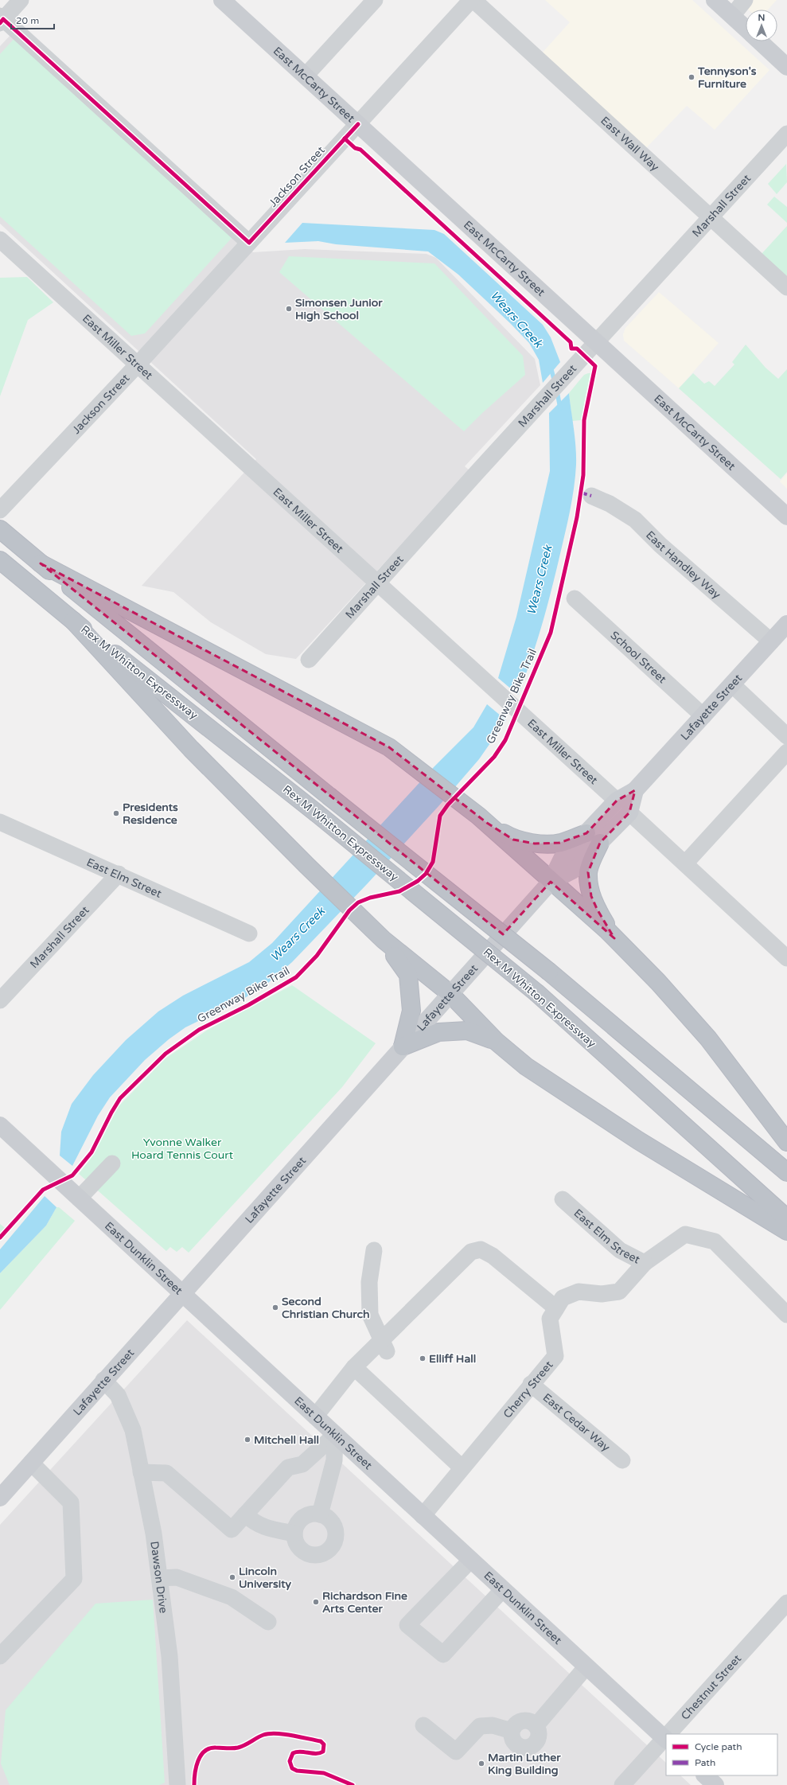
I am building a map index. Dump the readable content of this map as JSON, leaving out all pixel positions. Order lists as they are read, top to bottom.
{
  "streets": {
    "highway": ["Rex M Whitton Expressway"],
    "main road": ["East McCarty Street", "Lafayette Street", "East Dunklin Street"],
    "street": [
      "East Wall Way",
      "Jackson Street",
      "Marshall Street",
      "East Miller Street",
      "East Handley Way",
      "School Street",
      "East Elm Street",
      "Cherry Street",
      "East Cedar Way",
      "Dawson Drive",
      "Chestnut Street"
    ],
    "cycle path": ["Greenway Bike Trail"]
  },
  "crossings": [
    ["East McCarty Street", "Jackson Street"],
    ["East McCarty Street", "Marshall Street"],
    ["East Wall Way", "Jackson Street"],
    ["East Wall Way", "Marshall Street"],
    ["Jackson Street", "East Miller Street"],
    ["Marshall Street", "East Miller Street"],
    ["Marshall Street", "East Elm Street"],
    ["East Miller Street", "Lafayette Street"],
    ["East Handley Way", "Lafayette Street"],
    ["School Street", "Lafayette Street"],
    ["Lafayette Street", "East Dunklin Street"],
    ["Lafayette Street", "Dawson Drive"],
    ["East Elm Street", "Cherry Street"],
    ["East Dunklin Street", "Cherry Street"],
    ["East Dunklin Street", "Chestnut Street"],
    ["Cherry Street", "East Cedar Way"]
  ],
  "water": ["Wears Creek"],
  "parks": ["Yvonne Walker Hoard Tennis Court"],
  "places": [
    "Tennyson's Furniture",
    "Simonsen Junior High School",
    "Presidents Residence",
    "Second Christian Church",
    "Elliff Hall",
    "Mitchell Hall",
    "Lincoln University",
    "Richardson Fine Arts Center",
    "Martin Luther King Building"
  ],
  "legend": ["Cycle path", "Path"],
  "scale_bar": "20 m",
  "north": "top"
}
